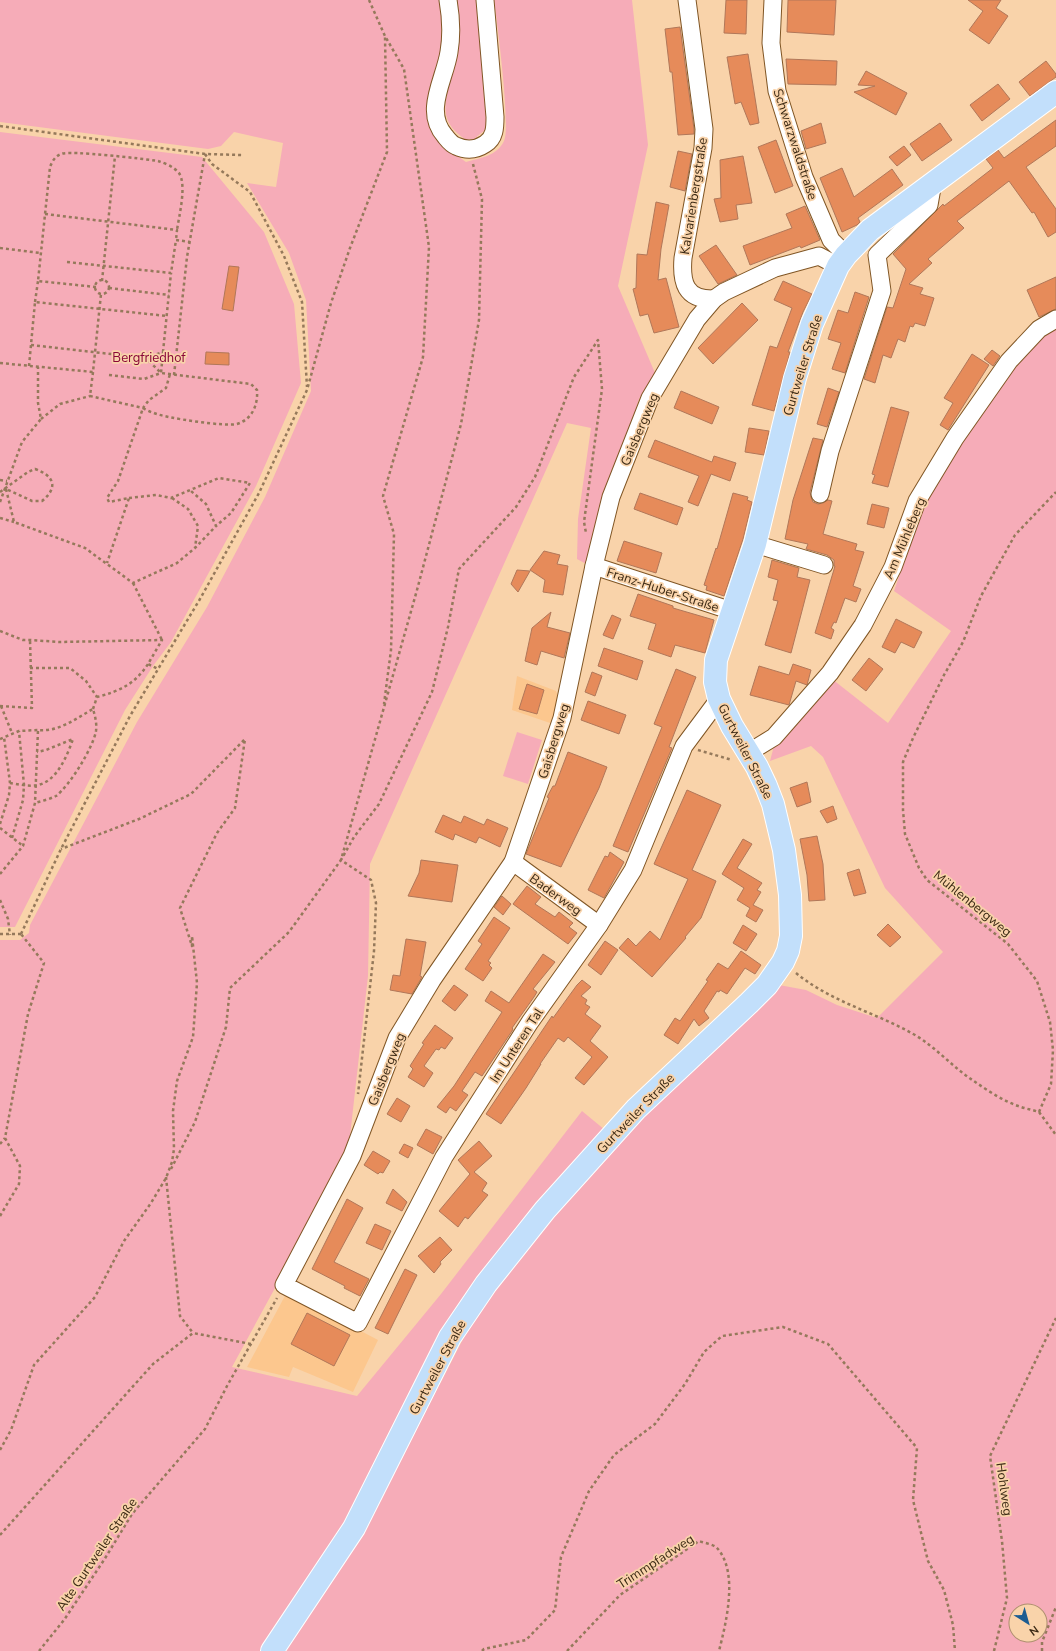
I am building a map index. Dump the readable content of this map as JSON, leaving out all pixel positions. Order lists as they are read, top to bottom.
{
  "streets": {
    "main road": ["Gurtweiler Straße"],
    "street": [
      "Schwarzwaldstraße",
      "Kalvarienbergstraße",
      "Gaisbergweg",
      "Am Mühleberg",
      "Franz-Huber-Straße",
      "Baderweg",
      "Im Unteren Tal"
    ],
    "path": [
      "Mühlenbergweg",
      "Hohlweg",
      "Alte Gurtweiler Straße",
      "Trimmpfadweg"
    ]
  },
  "crossings": [
    ["Schwarzwaldstraße", "Gurtweiler Straße"],
    ["Schwarzwaldstraße", "Gaisbergweg"],
    ["Kalvarienbergstraße", "Gaisbergweg"],
    ["Gurtweiler Straße", "Gaisbergweg"],
    ["Gurtweiler Straße", "Am Mühleberg"],
    ["Gurtweiler Straße", "Franz-Huber-Straße"],
    ["Gurtweiler Straße", "Im Unteren Tal"],
    ["Gaisbergweg", "Franz-Huber-Straße"],
    ["Gaisbergweg", "Baderweg"],
    ["Gaisbergweg", "Im Unteren Tal"],
    ["Gaisbergweg", "Alte Gurtweiler Straße"],
    ["Baderweg", "Im Unteren Tal"],
    ["Im Unteren Tal", "Alte Gurtweiler Straße"]
  ],
  "parks": ["Bergfriedhof"],
  "north": "bottom right"
}
